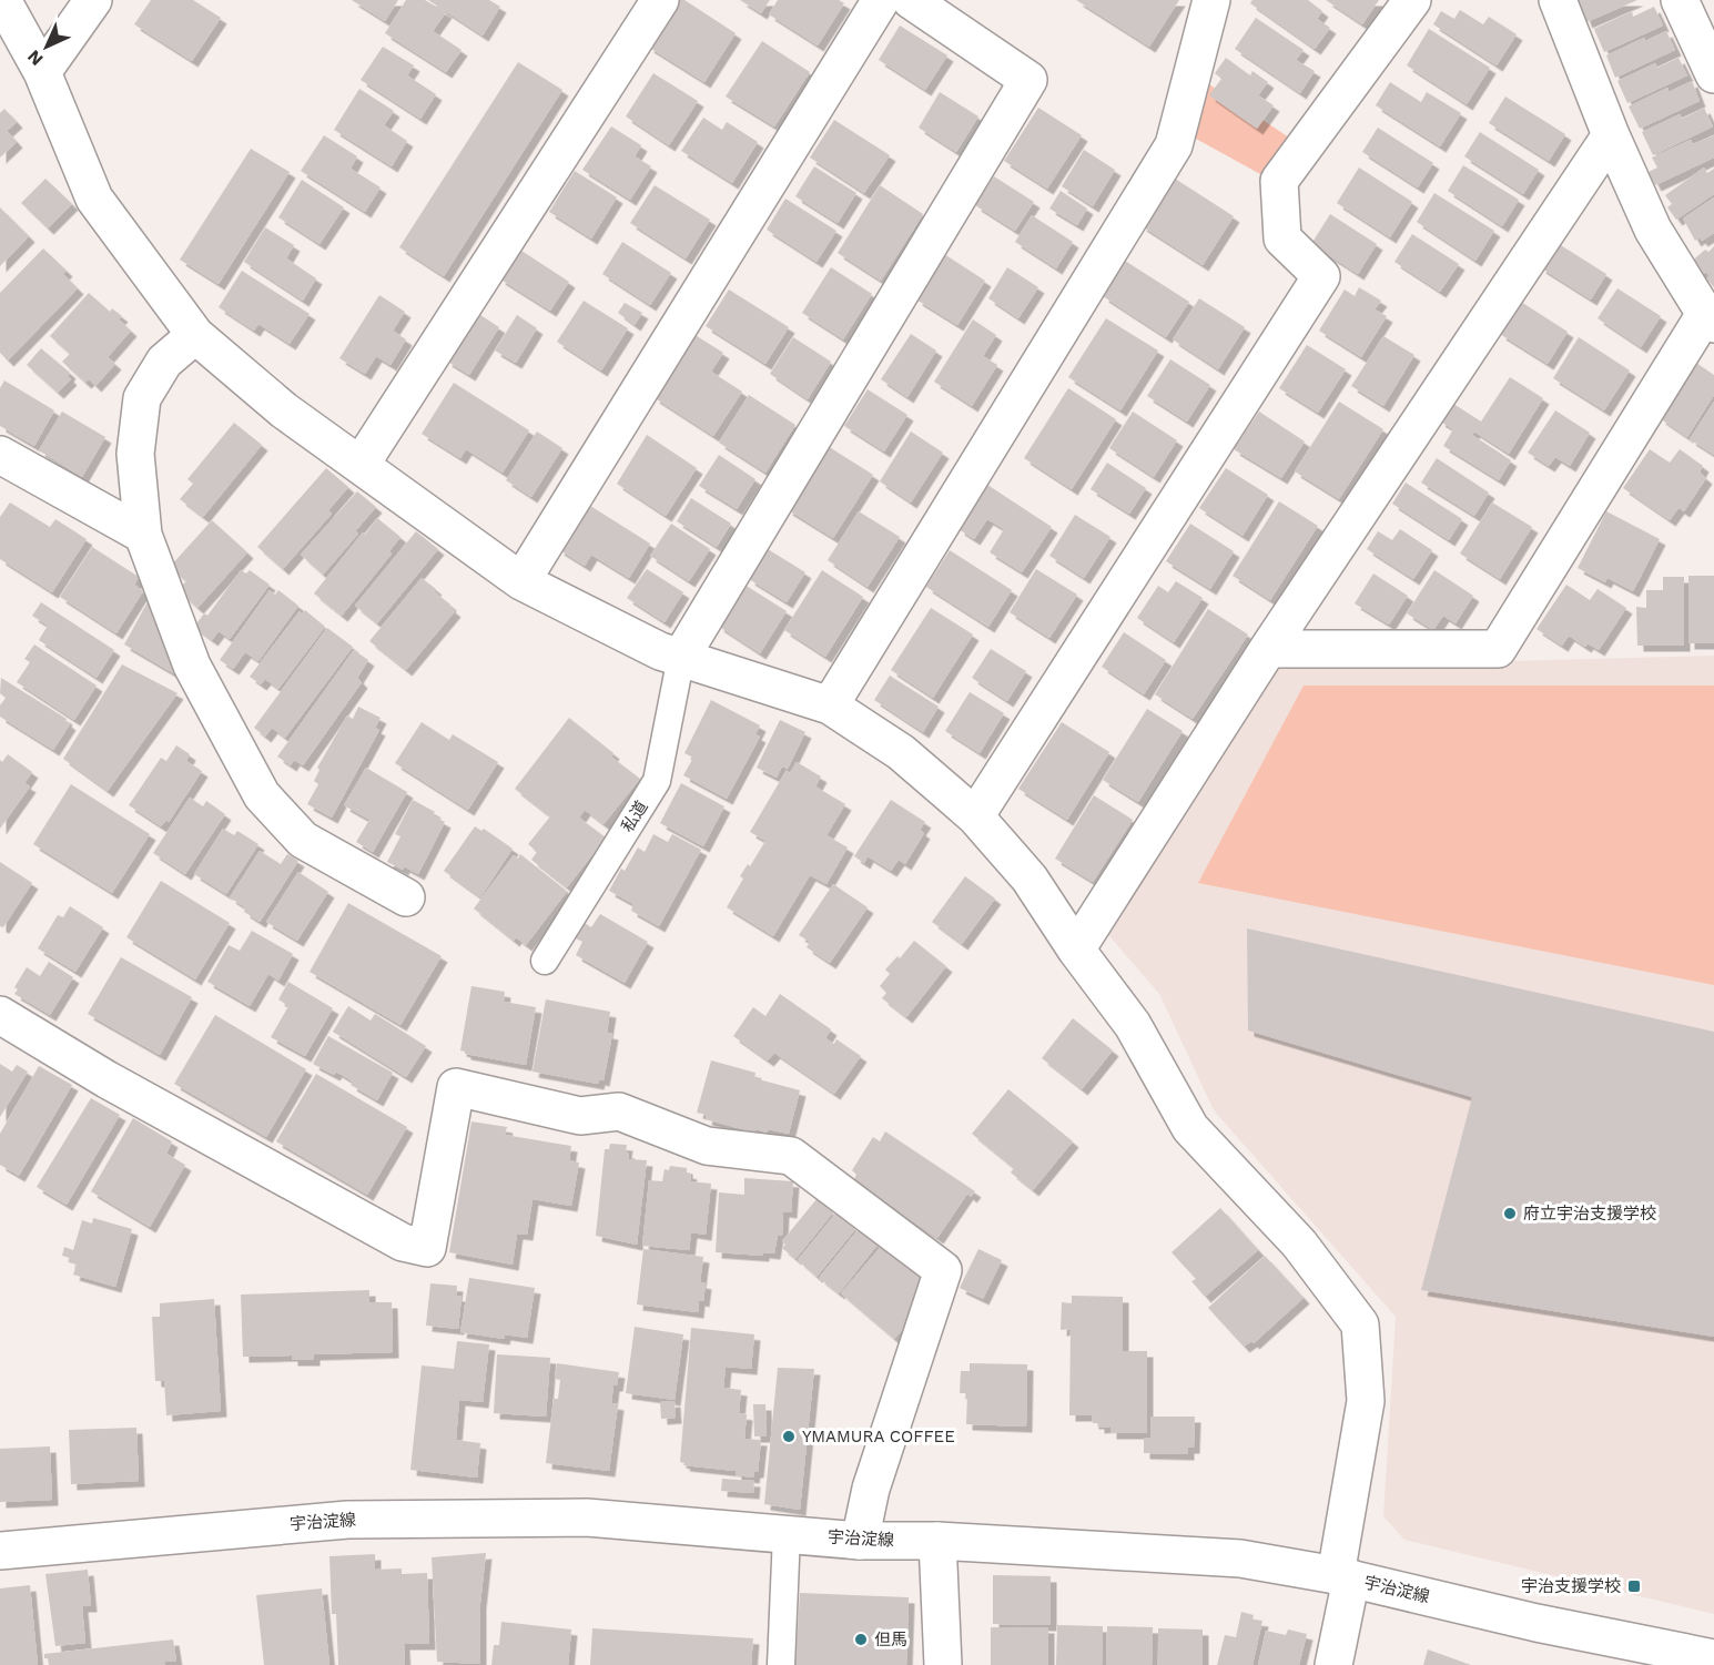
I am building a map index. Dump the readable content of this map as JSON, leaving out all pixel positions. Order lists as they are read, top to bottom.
{
  "streets": {
    "street": ["宇治淀線"],
    "lane": ["私道"]
  },
  "places": {
    "other": ["府立宇治支援学校", "YMAMURA COFFEE", "但馬"],
    "transit": ["宇治支援学校"]
  },
  "north": "bottom left"
}
